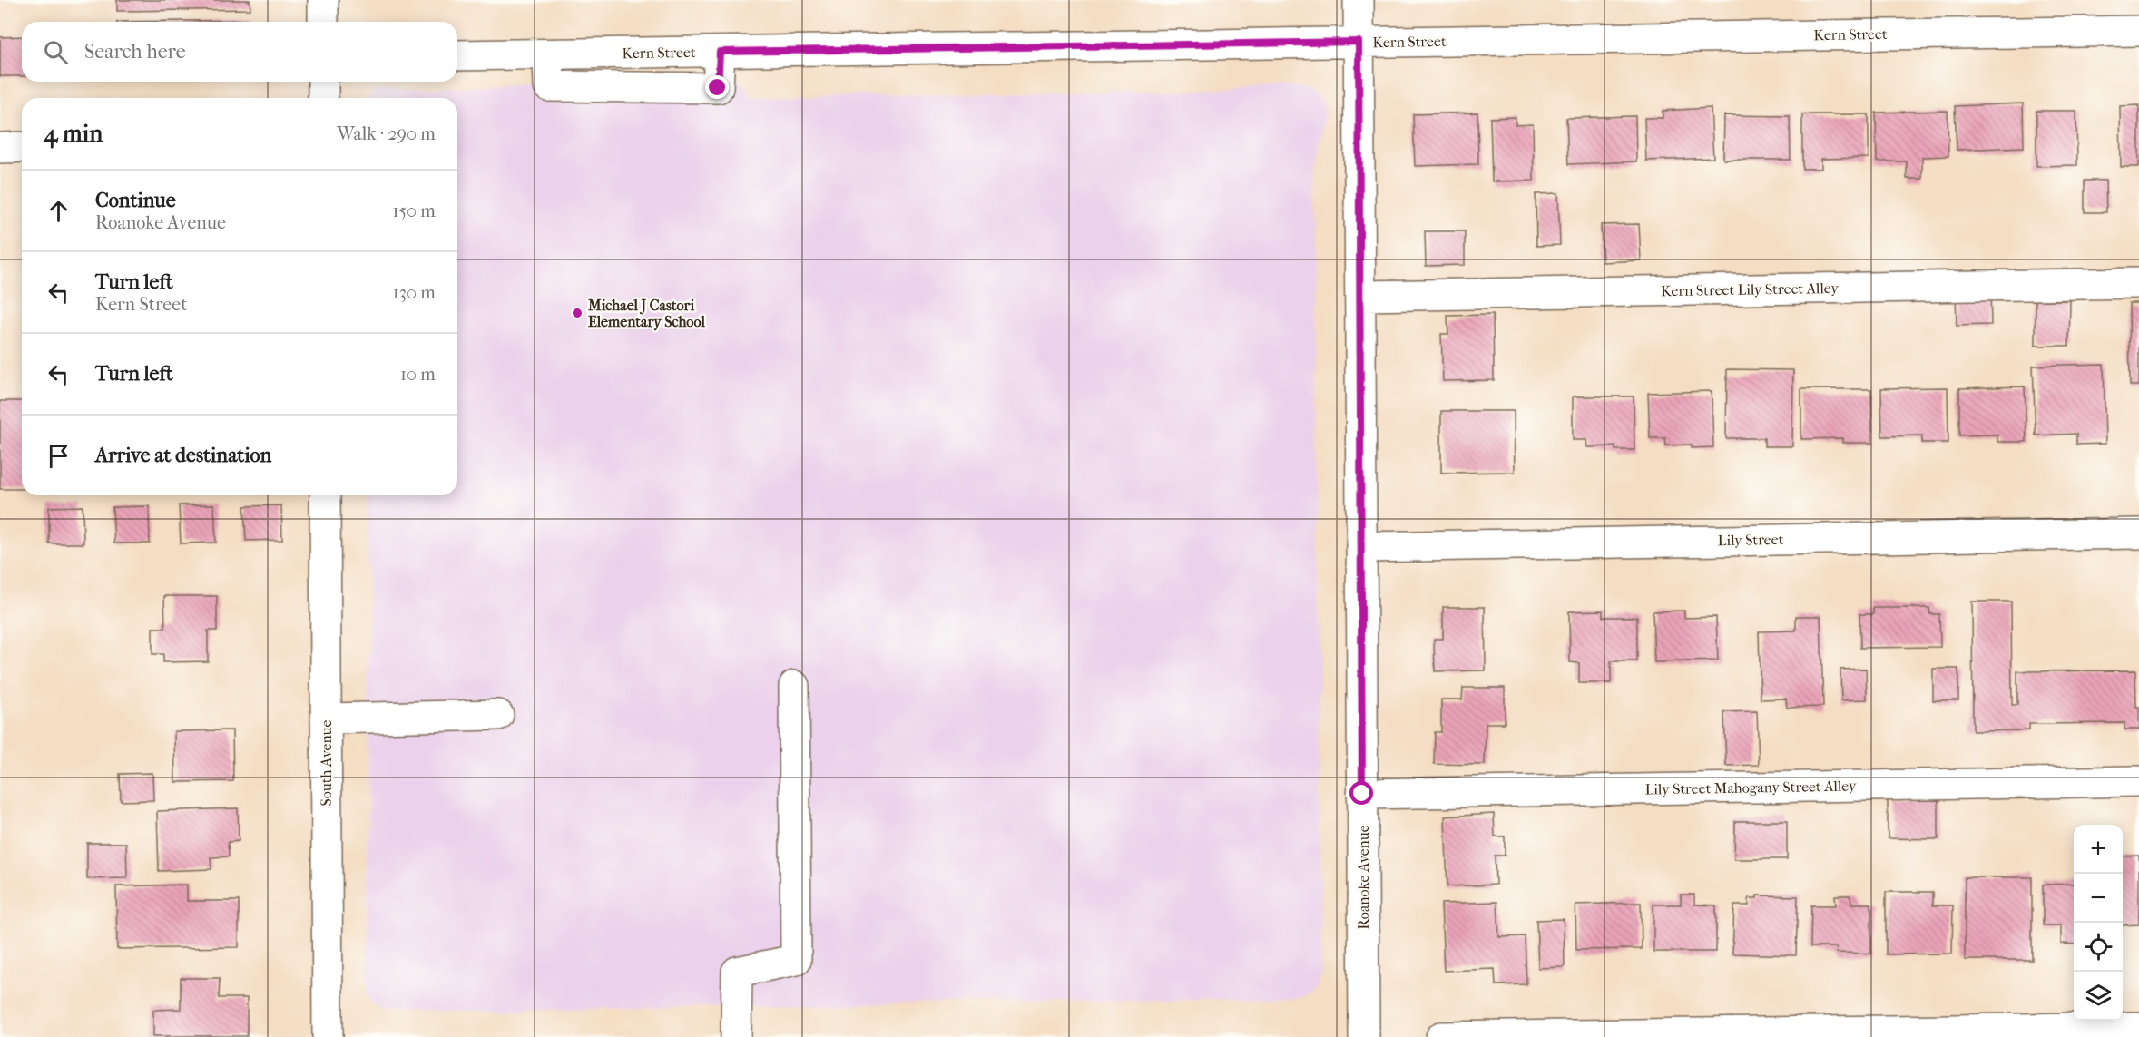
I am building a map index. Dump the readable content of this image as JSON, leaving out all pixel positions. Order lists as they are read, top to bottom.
{
  "streets": {
    "street": [
      "Kern Street",
      "Kern Street Lily Street Alley",
      "Lily Street",
      "South Avenue",
      "Lily Street Mahogany Street Alley",
      "Roanoke Avenue"
    ]
  },
  "crossings": [
    ["Kern Street", "Roanoke Avenue"],
    ["Kern Street Lily Street Alley", "Roanoke Avenue"],
    ["Lily Street", "Roanoke Avenue"],
    ["Lily Street Mahogany Street Alley", "Roanoke Avenue"]
  ],
  "places": ["Michael J Castori Elementary School"],
  "page": {
    "search": "Search here",
    "heading": ["4 min", "Walk · 290 m"],
    "list": [
      ["Continue", "Roanoke Avenue", "150 m"],
      ["Turn left", "Kern Street", "130 m"],
      ["Turn left", "10 m"],
      "Arrive at destination"
    ],
    "map_buttons": ["+", "−"]
  }
}
